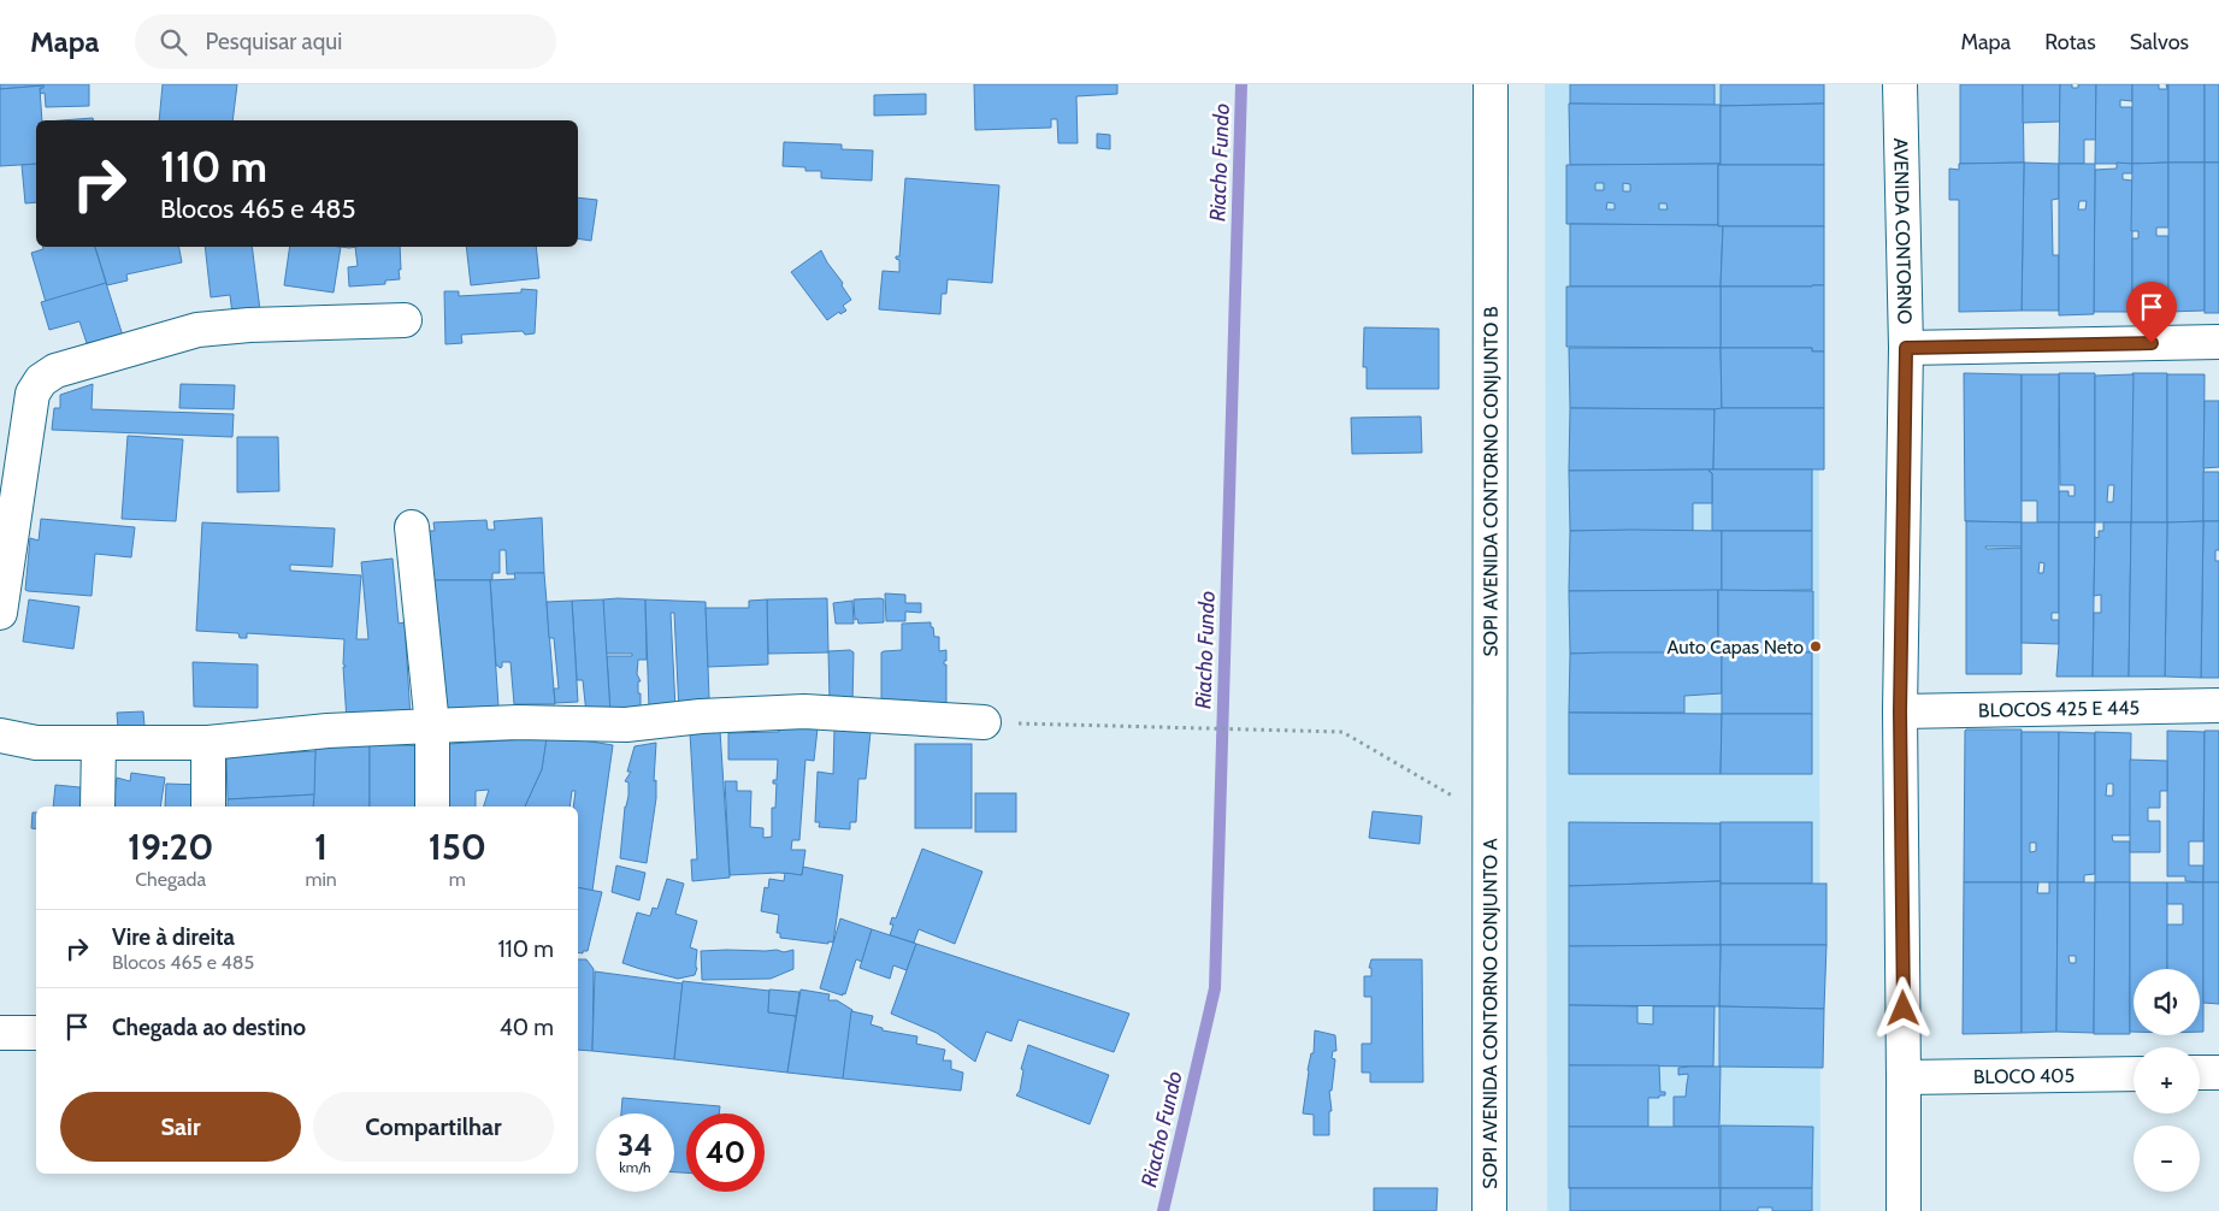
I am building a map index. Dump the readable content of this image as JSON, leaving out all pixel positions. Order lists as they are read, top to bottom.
{
  "streets": {
    "street": [
      "AVENIDA CONTORNO",
      "SOPI AVENIDA CONTORNO CONJUNTO B",
      "BLOCOS 425 E 445",
      "SOPI AVENIDA CONTORNO CONJUNTO A",
      "BLOCO 405"
    ]
  },
  "crossings": [
    ["AVENIDA CONTORNO", "BLOCOS 425 E 445"],
    ["AVENIDA CONTORNO", "BLOCO 405"],
    ["SOPI AVENIDA CONTORNO CONJUNTO B", "SOPI AVENIDA CONTORNO CONJUNTO A"]
  ],
  "water": ["Riacho Fundo"],
  "places": ["Auto Capas Neto"],
  "page": {
    "header": "Mapa",
    "search": "Pesquisar aqui",
    "nav": ["Mapa", "Rotas", "Salvos"],
    "turn": ["110 m", "Blocos 465 e 485"],
    "eta": [
      "19:20",
      "Chegada",
      "1",
      "min",
      "150",
      "m"
    ],
    "list": [
      {
        "name": "Vire à direita",
        "note": "Blocos 465 e 485",
        "value": "110 m"
      },
      {
        "name": "Chegada ao destino",
        "value": "40 m"
      }
    ],
    "map_buttons": ["+", "−"],
    "buttons": ["Sair", "Compartilhar"],
    "speed": "34 km/h",
    "limit": "40"
  }
}
